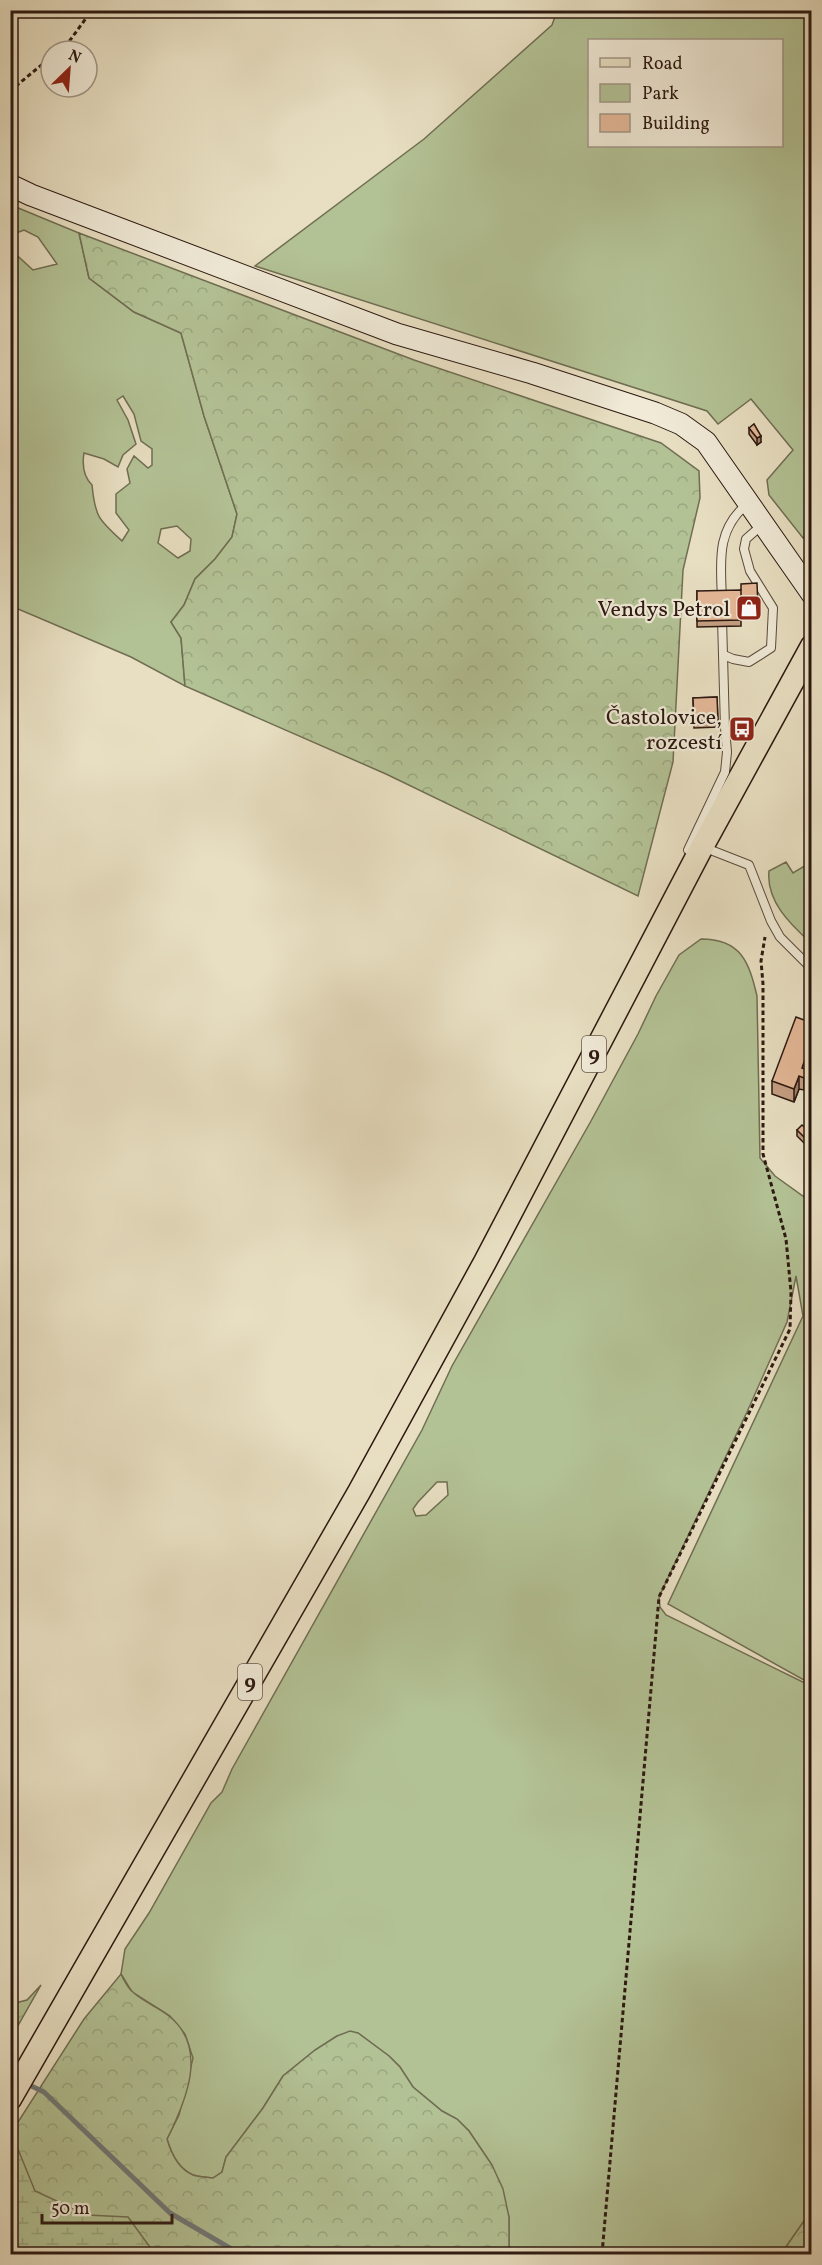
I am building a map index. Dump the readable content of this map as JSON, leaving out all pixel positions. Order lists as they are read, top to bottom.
{
  "streets": {
    "main road": ["9"]
  },
  "places": {
    "shop": ["Vendys Petrol"],
    "bus stop": ["Častolovice, rozcestí"]
  },
  "legend": ["Road", "Park", "Building"],
  "scale_bar": "50 m",
  "north": "top right"
}
